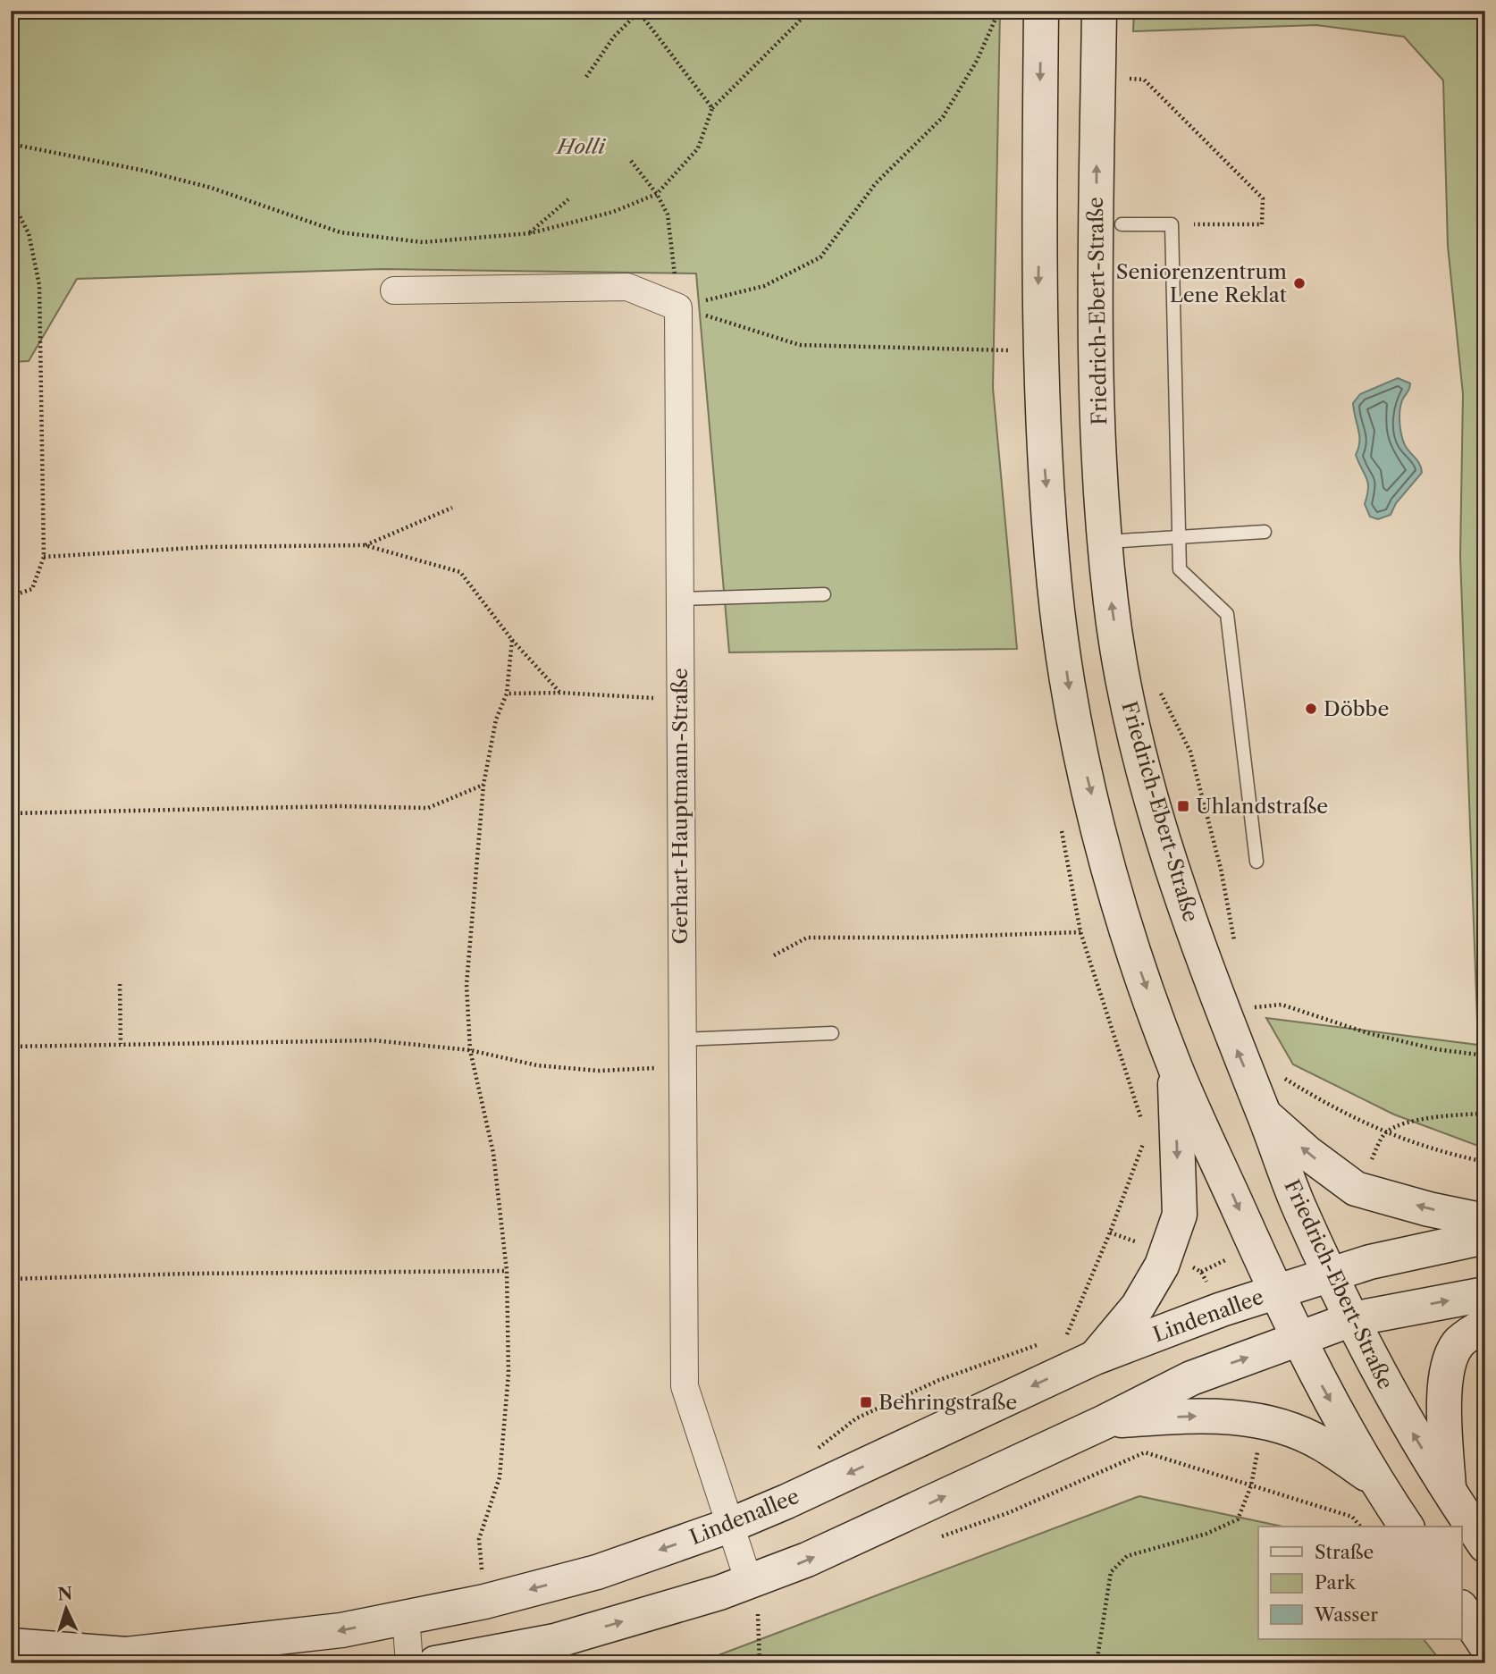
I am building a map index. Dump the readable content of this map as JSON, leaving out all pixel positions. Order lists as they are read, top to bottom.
{
  "streets": {
    "main road": ["Friedrich-Ebert-Straße", "Lindenallee"],
    "street": ["Gerhart-Hauptmann-Straße"]
  },
  "crossings": [
    ["Friedrich-Ebert-Straße", "Lindenallee"],
    ["Gerhart-Hauptmann-Straße", "Lindenallee"]
  ],
  "parks": ["Holli"],
  "places": {
    "other": ["Seniorenzentrum Lene Reklat", "Döbbe"],
    "transit": ["Uhlandstraße", "Behringstraße"]
  },
  "legend": ["Straße", "Park", "Wasser"],
  "north": "top"
}
